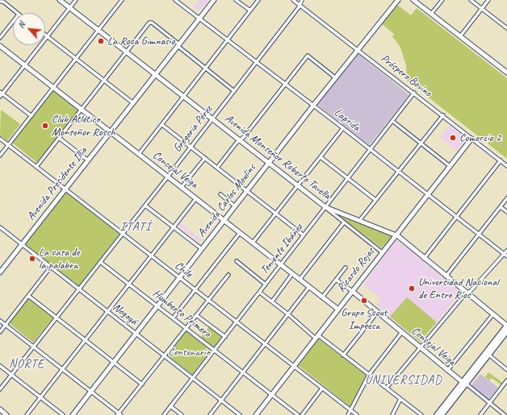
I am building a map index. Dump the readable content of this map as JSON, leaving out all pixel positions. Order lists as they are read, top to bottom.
{
  "streets": {
    "street": [
      "Próspero Bovino",
      "Laprida",
      "Gregoria Pérez",
      "Avenida Monseñor Roberto Tavella",
      "Concejal Veiga",
      "Avenida Presidente Illia",
      "Avenida Carlos Moulins",
      "Teniente Ibáñez",
      "Chile",
      "Ricardo Rojas",
      "Humberto Primero",
      "Nogoyá"
    ]
  },
  "crossings": [
    ["Próspero Bovino", "Gregoria Pérez"],
    ["Próspero Bovino", "Avenida Carlos Moulins"],
    ["Próspero Bovino", "Teniente Ibáñez"],
    ["Próspero Bovino", "Ricardo Rojas"],
    ["Laprida", "Gregoria Pérez"],
    ["Laprida", "Avenida Presidente Illia"],
    ["Laprida", "Avenida Carlos Moulins"],
    ["Laprida", "Teniente Ibáñez"],
    ["Laprida", "Ricardo Rojas"],
    ["Gregoria Pérez", "Avenida Monseñor Roberto Tavella"],
    ["Gregoria Pérez", "Concejal Veiga"],
    ["Gregoria Pérez", "Chile"],
    ["Gregoria Pérez", "Humberto Primero"],
    ["Gregoria Pérez", "Nogoyá"],
    ["Avenida Monseñor Roberto Tavella", "Avenida Presidente Illia"],
    ["Avenida Monseñor Roberto Tavella", "Avenida Carlos Moulins"],
    ["Avenida Monseñor Roberto Tavella", "Teniente Ibáñez"],
    ["Avenida Monseñor Roberto Tavella", "Ricardo Rojas"],
    ["Concejal Veiga", "Avenida Presidente Illia"],
    ["Concejal Veiga", "Avenida Carlos Moulins"],
    ["Concejal Veiga", "Teniente Ibáñez"],
    ["Concejal Veiga", "Ricardo Rojas"],
    ["Avenida Presidente Illia", "Chile"],
    ["Avenida Presidente Illia", "Nogoyá"],
    ["Avenida Carlos Moulins", "Chile"],
    ["Avenida Carlos Moulins", "Humberto Primero"],
    ["Avenida Carlos Moulins", "Nogoyá"],
    ["Teniente Ibáñez", "Chile"],
    ["Teniente Ibáñez", "Humberto Primero"],
    ["Teniente Ibáñez", "Nogoyá"],
    ["Chile", "Ricardo Rojas"],
    ["Ricardo Rojas", "Humberto Primero"]
  ],
  "districts": ["ITATÍ", "NORTE", "UNIVERSIDAD"],
  "parks": ["Centenario"],
  "places": [
    "La Roca Gimnasio",
    "Club Atlético Monseñor Rosch",
    "Comercio 2",
    "La casa de la palabra",
    "Universidad Nacional de Entre Ríos",
    "Grupo Scout Impeesa"
  ],
  "north": "top left"
}
